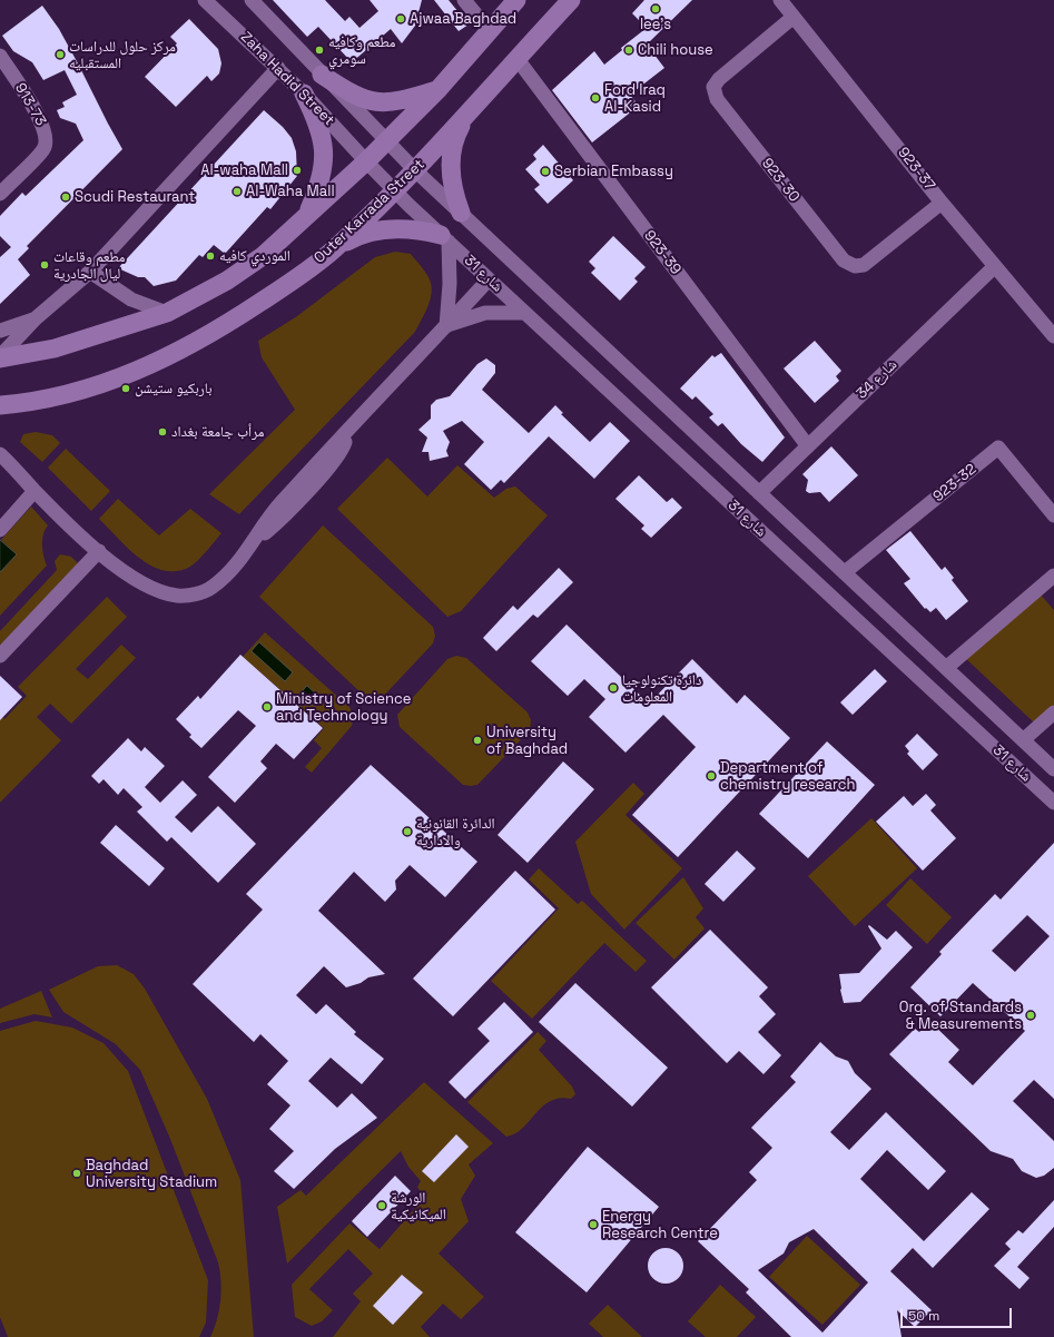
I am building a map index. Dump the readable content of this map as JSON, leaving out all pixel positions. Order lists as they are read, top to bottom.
{
  "streets": {
    "main road": ["Outer Karrada Street"],
    "street": [
      "Zaha Hadid Street",
      "913-73",
      "923-37",
      "923-30",
      "923-39",
      "شارع 31",
      "شارع 34",
      "923-32"
    ]
  },
  "crossings": [
    ["Zaha Hadid Street", "Outer Karrada Street"],
    ["Zaha Hadid Street", "شارع 31"],
    ["923-37", "923-30"],
    ["923-37", "شارع 34"],
    ["Outer Karrada Street", "923-39"],
    ["Outer Karrada Street", "شارع 31"],
    ["923-39", "شارع 34"],
    ["شارع 31", "شارع 34"],
    ["شارع 31", "923-32"]
  ],
  "places": [
    "lee's",
    "Ajwaa Baghdad",
    "مطعم وكافيه سومري",
    "Chili house",
    "مركز حلول للدراسات المستقبليه",
    "Ford Iraq Al-Kasid",
    "Al-waha Mall",
    "Serbian Embassy",
    "Al-Waha Mall",
    "Scudi Restaurant",
    "الموردي كافيه",
    "مطعم وقاعات ليال الجادرية",
    "باربكيو ستيشن",
    "مرأب جامعة بغداد",
    "دائرة تكنولوجيا المعلومات",
    "Ministry of Science and Technology",
    "University of Baghdad",
    "Department of chemistry research",
    "الدائرة القانونية والادارية",
    "Org. of Standards & Measurements",
    "Baghdad University Stadium",
    "الورشة الميكانيكية",
    "Energy Research Centre"
  ],
  "scale_bar": "50 m"
}
